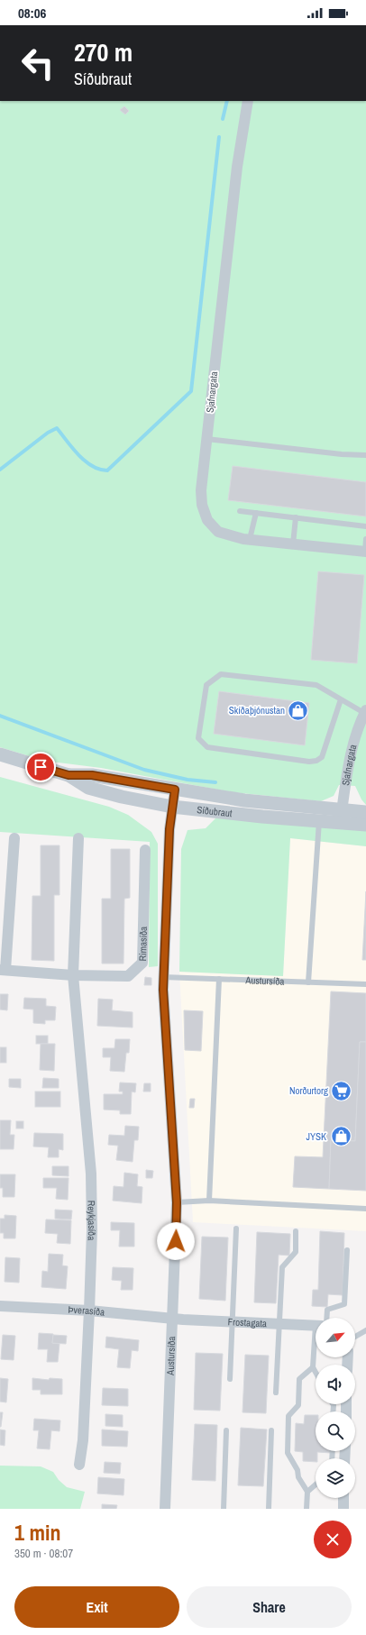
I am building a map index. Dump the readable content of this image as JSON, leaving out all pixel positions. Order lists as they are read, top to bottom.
{
  "streets": {
    "street": [
      "Sjafnargata",
      "Síðubraut",
      "Rimasíða",
      "Austursíða",
      "Reykjasíða",
      "Þverasíða",
      "Frostagata"
    ]
  },
  "crossings": [
    ["Sjafnargata", "Síðubraut"],
    ["Síðubraut", "Austursíða"],
    ["Rimasíða", "Reykjasíða"],
    ["Austursíða", "Þverasíða"],
    ["Austursíða", "Frostagata"],
    ["Reykjasíða", "Þverasíða"],
    ["Þverasíða", "Frostagata"]
  ],
  "places": {
    "shop": ["Skíðaþjónustan", "JYSK"],
    "supermarket": ["Norðurtorg"]
  },
  "north": "top right",
  "page": {
    "status": "08:06",
    "turn": ["270 m", "Síðubraut"],
    "heading": ["1 min", "350 m · 08:07"],
    "buttons": ["Exit", "Share"]
  }
}
